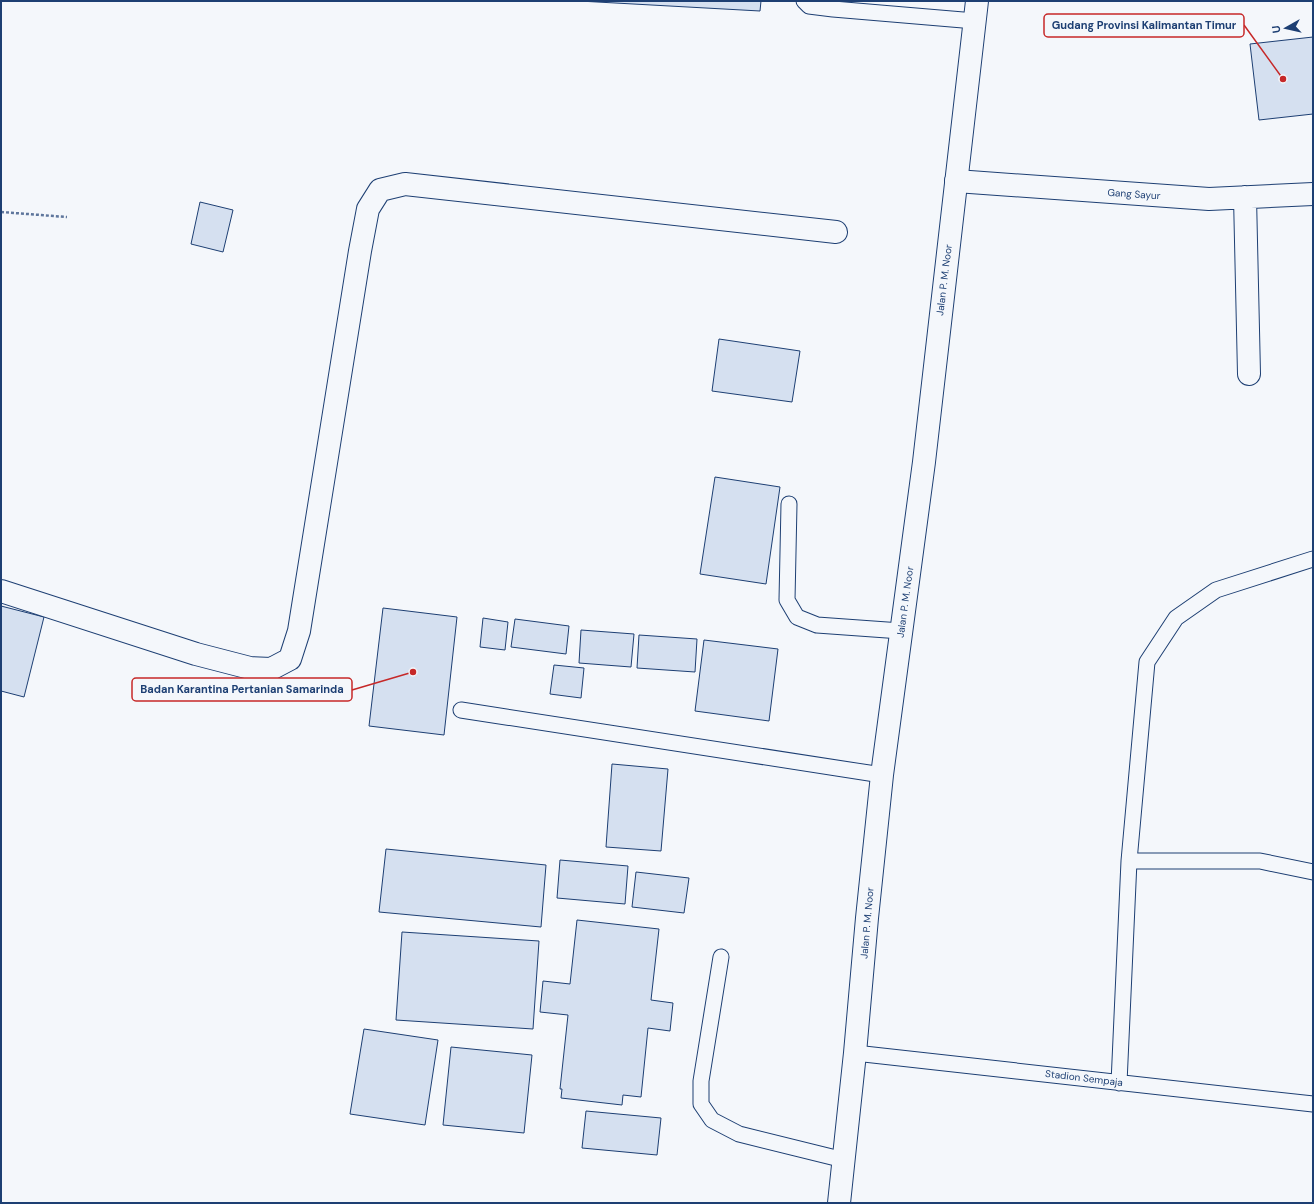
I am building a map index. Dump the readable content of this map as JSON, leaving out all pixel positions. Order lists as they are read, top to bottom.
{
  "streets": {
    "main road": ["Gang Sayur", "Jalan P. M. Noor"],
    "lane": ["Stadion Sempaja"]
  },
  "crossings": [
    ["Gang Sayur", "Jalan P. M. Noor"],
    ["Jalan P. M. Noor", "Stadion Sempaja"]
  ],
  "places": ["Gudang Provinsi Kalimantan Timur", "Badan Karantina Pertanian Samarinda"],
  "north": "left"
}
